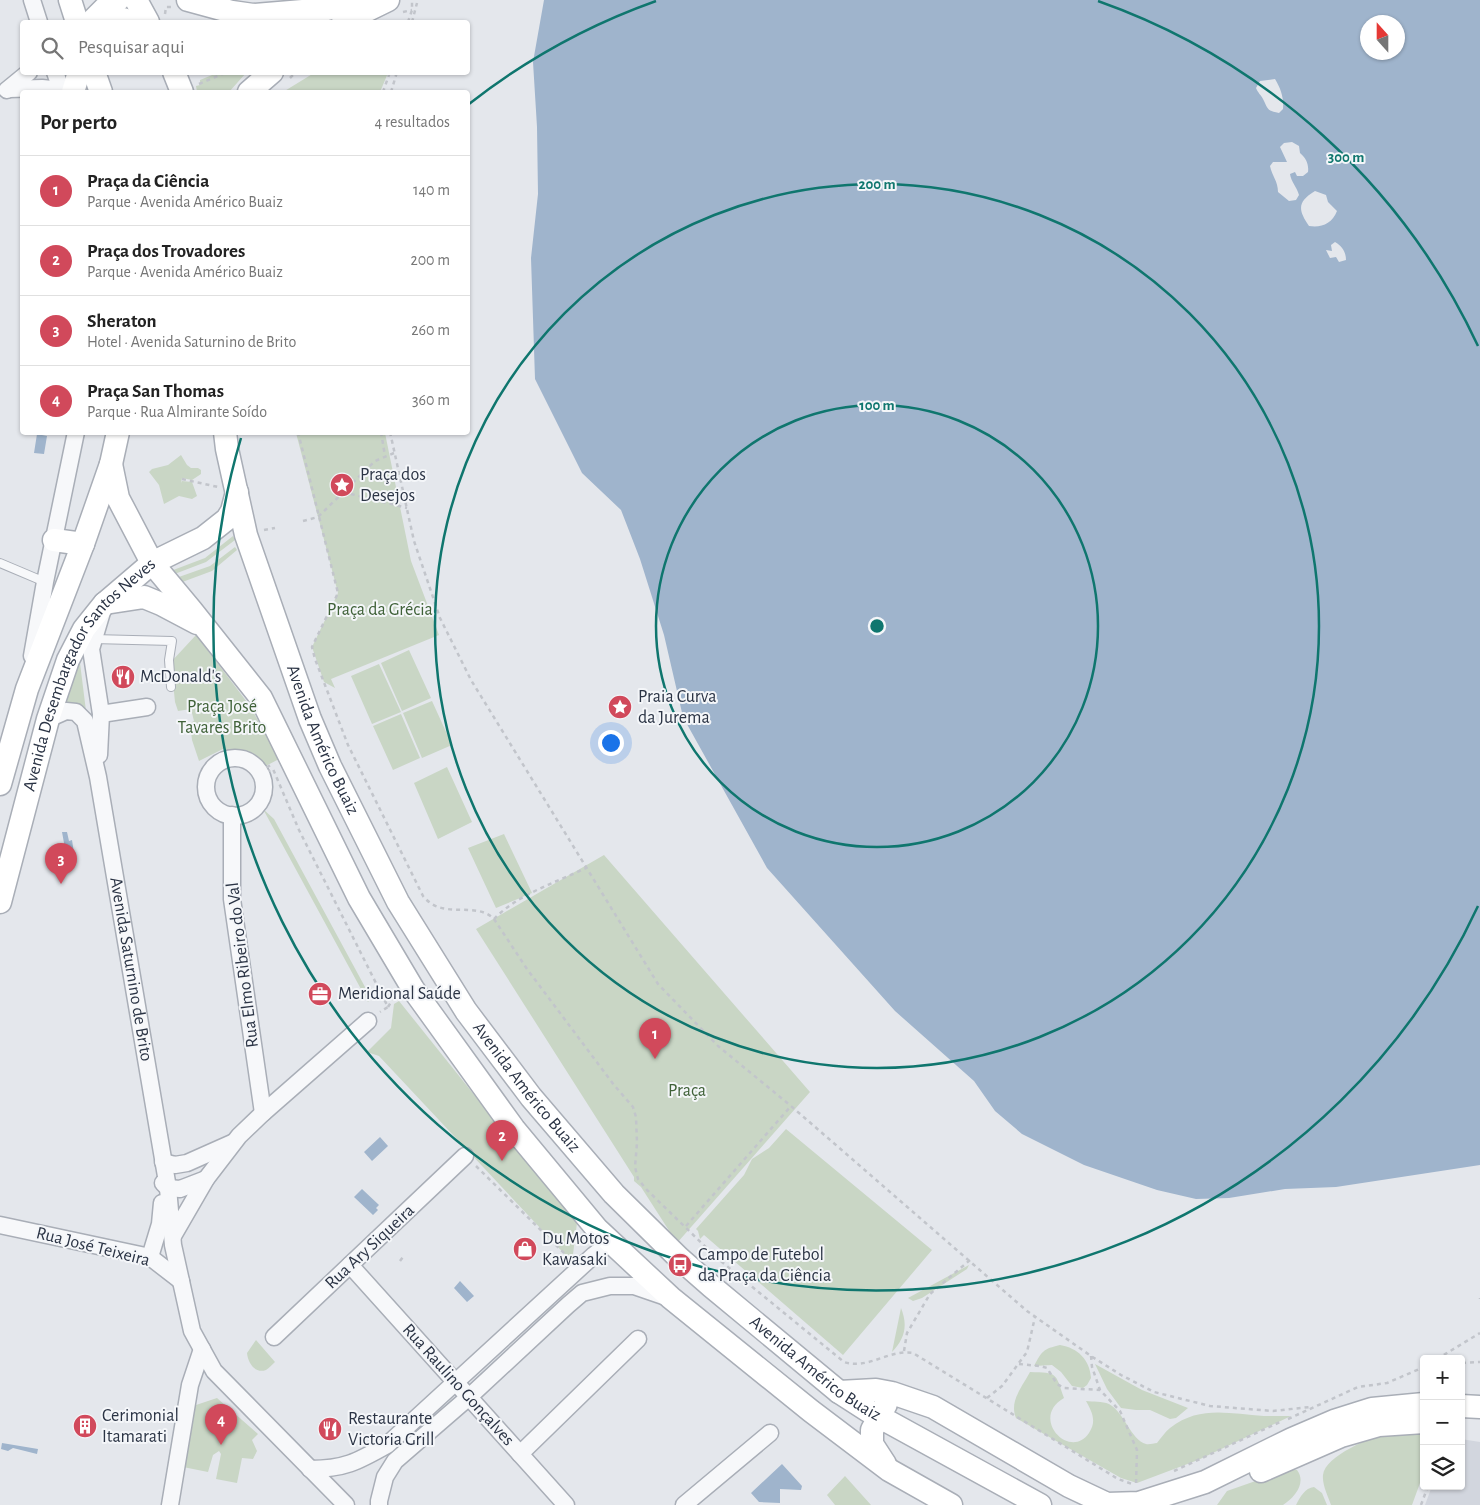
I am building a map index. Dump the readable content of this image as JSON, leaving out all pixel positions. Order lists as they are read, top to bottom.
{
  "streets": {
    "main road": ["Avenida Desembargador Santos Neves", "Avenida Américo Buaiz"],
    "street": [
      "Rua Elmo Ribeiro do Val",
      "Avenida Saturnino de Brito",
      "Rua José Teixeira",
      "Rua Ary Siqueira",
      "Rua Raulino Gonçalves"
    ]
  },
  "crossings": [
    ["Avenida Desembargador Santos Neves", "Avenida Américo Buaiz"],
    ["Avenida Desembargador Santos Neves", "Avenida Saturnino de Brito"],
    ["Avenida Saturnino de Brito", "Rua José Teixeira"],
    ["Rua Ary Siqueira", "Rua Raulino Gonçalves"]
  ],
  "parks": ["Praça da Grécia", "Praça José Tavares Brito", "Praça"],
  "places": {
    "place": ["Praça dos Desejos", "Praia Curva da Jurema"],
    "restaurant": ["McDonald's", "Restaurante Victoria Grill"],
    "office": ["Meridional Saúde"],
    "shop": ["Du Motos Kawasaki"],
    "bus stop": ["Campo de Futebol da Praça da Ciência"],
    "building": ["Cerimonial Itamarati"]
  },
  "north": "top",
  "page": {
    "search": "Pesquisar aqui",
    "heading": ["Por perto", "4 resultados"],
    "list": [
      {
        "mark": "1",
        "name": "Praça da Ciência",
        "note": "Parque · Avenida Américo Buaiz",
        "value": "140 m"
      },
      {
        "mark": "2",
        "name": "Praça dos Trovadores",
        "note": "Parque · Avenida Américo Buaiz",
        "value": "200 m"
      },
      {
        "mark": "3",
        "name": "Sheraton",
        "note": "Hotel · Avenida Saturnino de Brito",
        "value": "260 m"
      },
      {
        "mark": "4",
        "name": "Praça San Thomas",
        "note": "Parque · Rua Almirante Soído",
        "value": "360 m"
      }
    ],
    "pins": [
      "3",
      "1",
      "2",
      "4"
    ],
    "map_buttons": ["+", "−"]
  },
  "rings": ["300 m", "200 m", "100 m"]
}
